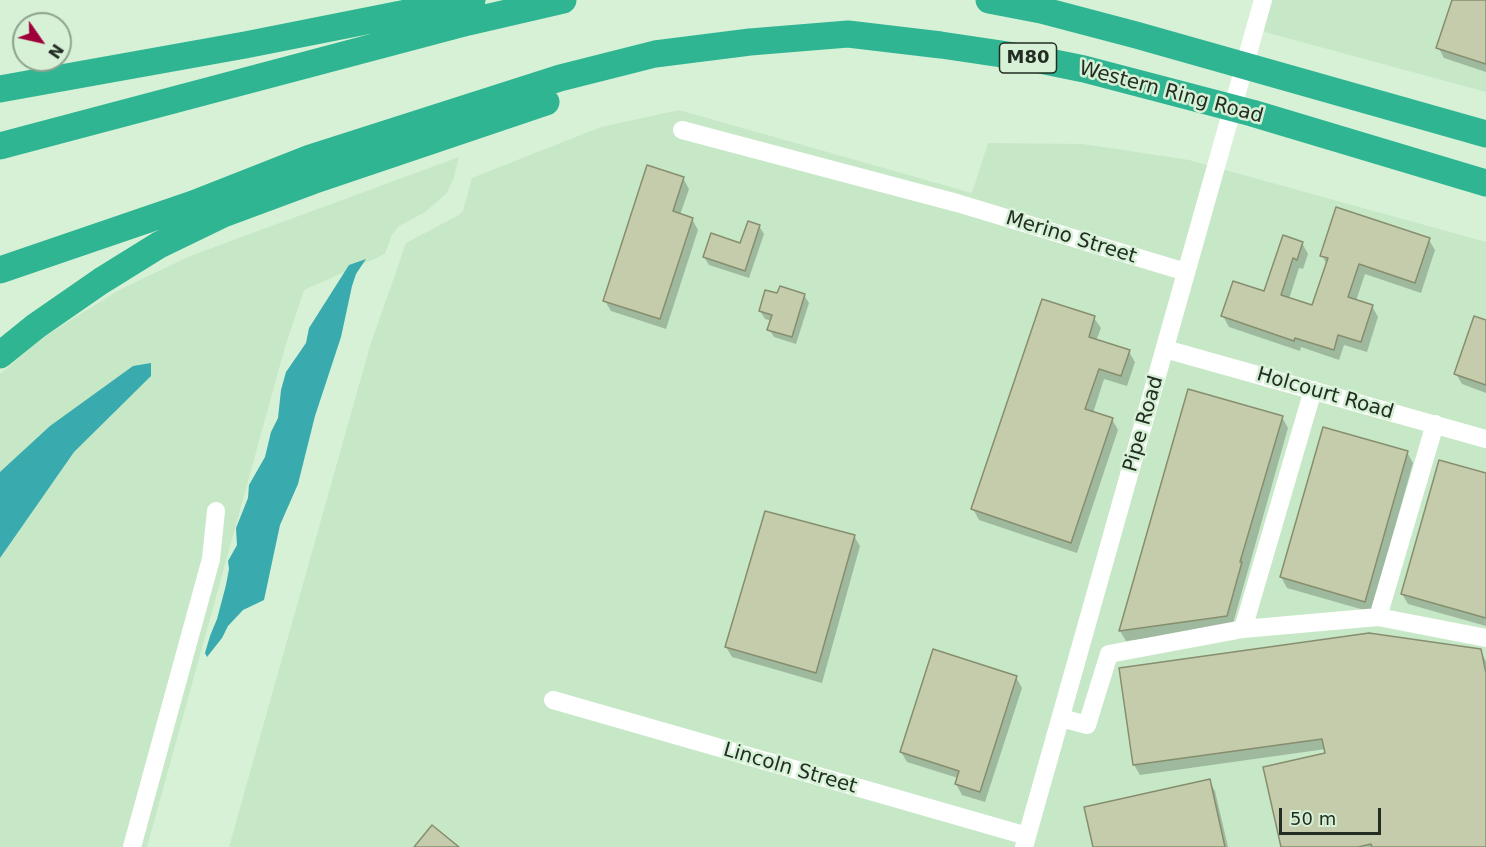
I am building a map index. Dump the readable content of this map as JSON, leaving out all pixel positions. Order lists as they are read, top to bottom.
{
  "streets": {
    "highway": ["M80", "Western Ring Road"],
    "street": [
      "Merino Street",
      "Holcourt Road",
      "Pipe Road",
      "Lincoln Street"
    ]
  },
  "crossings": [
    ["Merino Street", "Pipe Road"],
    ["Holcourt Road", "Pipe Road"],
    ["Pipe Road", "Lincoln Street"]
  ],
  "scale_bar": "50 m",
  "north": "bottom right"
}
